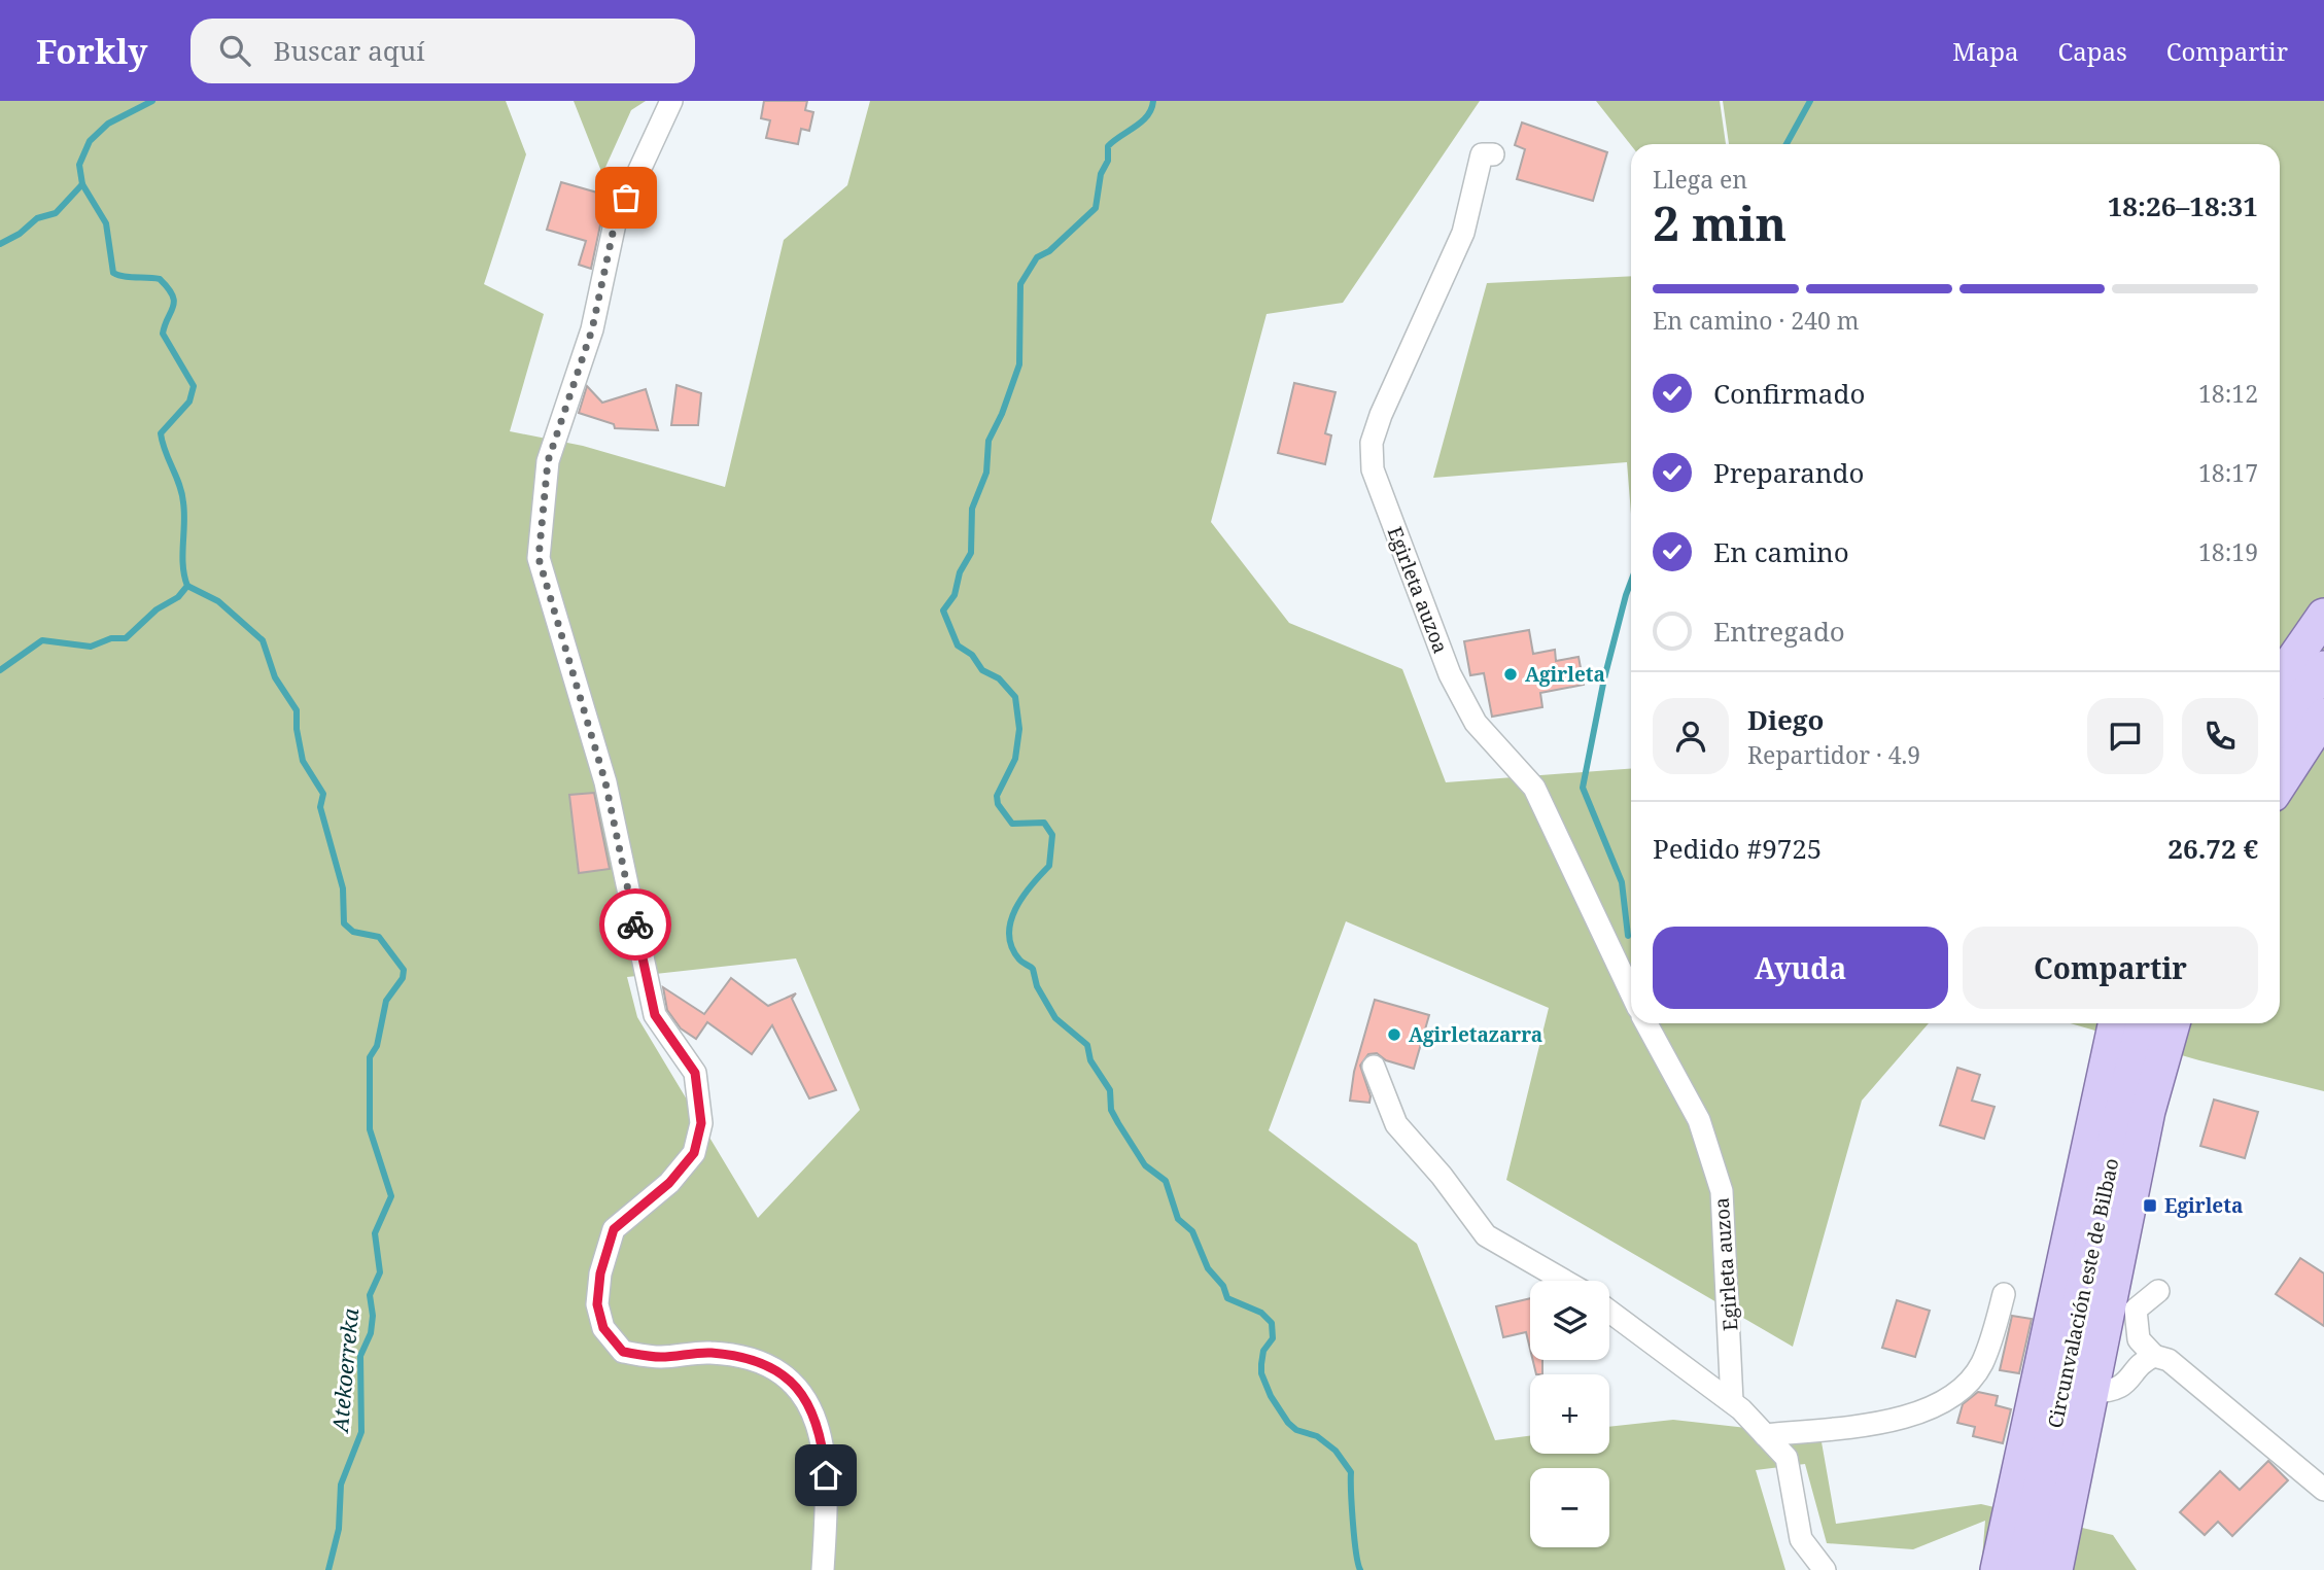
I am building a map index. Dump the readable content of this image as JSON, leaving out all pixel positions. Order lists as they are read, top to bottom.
{
  "streets": {
    "main road": ["Circunvalación este de Bilbao"],
    "street": ["Egirleta auzoa"]
  },
  "water": ["Atekoerreka"],
  "places": {
    "other": ["Agirleta", "Agirletazarra"],
    "transit": ["Egirleta"]
  },
  "page": {
    "header": "Forkly",
    "search": "Buscar aquí",
    "nav": ["Mapa", "Capas", "Compartir"],
    "heading": ["2 min", "Llega en", "18:26–18:31"],
    "panel": [
      "Diego",
      "Repartidor · 4.9",
      "Pedido #9725",
      "26.72 €"
    ],
    "bar": "En camino · 240 m",
    "list": [
      ["Confirmado", "18:12"],
      ["Preparando", "18:17"],
      ["En camino", "18:19"],
      "Entregado"
    ],
    "buttons": ["Ayuda", "Compartir"],
    "map_buttons": ["+", "−"]
  }
}
